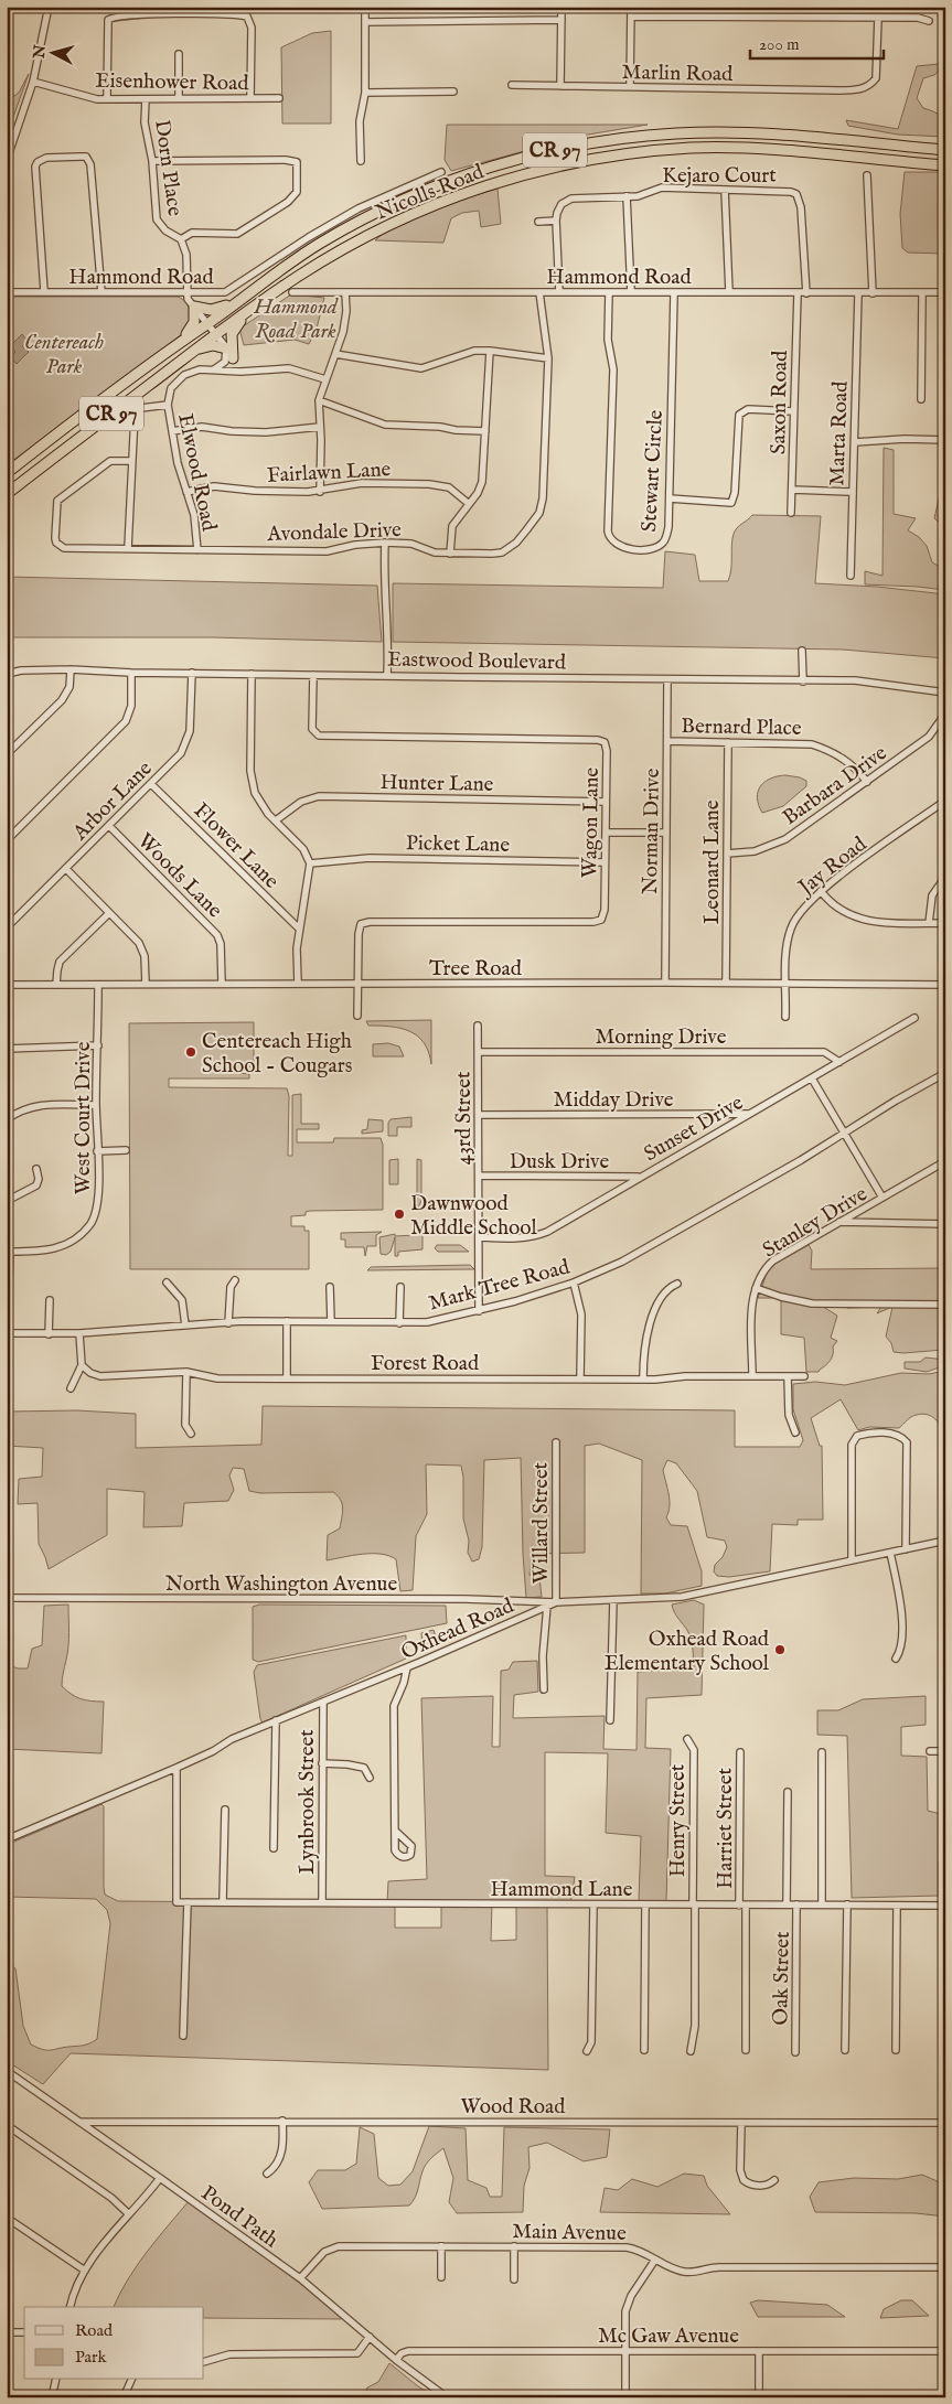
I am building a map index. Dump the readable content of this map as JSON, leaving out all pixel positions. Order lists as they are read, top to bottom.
{
  "streets": {
    "highway": ["CR 97", "Nicolls Road"],
    "street": [
      "Marlin Road",
      "Eisenhower Road",
      "Dorn Place",
      "Kejaro Court",
      "Hammond Road",
      "Saxon Road",
      "Marta Road",
      "Fairlawn Lane",
      "Stewart Circle",
      "Elwood Road",
      "Avondale Drive",
      "Eastwood Boulevard",
      "Bernard Place",
      "Hunter Lane",
      "Barbara Drive",
      "Arbor Lane",
      "Wagon Lane",
      "Norman Drive",
      "Picket Lane",
      "Flower Lane",
      "Leonard Lane",
      "Jay Road",
      "Woods Lane",
      "Tree Road",
      "Morning Drive",
      "Midday Drive",
      "West Court Drive",
      "43rd Street",
      "Sunset Drive",
      "Dusk Drive",
      "Stanley Drive",
      "Mark Tree Road",
      "Forest Road",
      "Willard Street",
      "North Washington Avenue",
      "Oxhead Road",
      "Lynbrook Street",
      "Henry Street",
      "Harriet Street",
      "Hammond Lane",
      "Oak Street",
      "Wood Road",
      "Pond Path",
      "Main Avenue",
      "Mc Gaw Avenue"
    ]
  },
  "crossings": [
    ["Eisenhower Road", "Dorn Place"],
    ["Dorn Place", "Nicolls Road"],
    ["Dorn Place", "Hammond Road"],
    ["Kejaro Court", "Hammond Road"],
    ["Hammond Road", "Saxon Road"],
    ["Hammond Road", "Marta Road"],
    ["Hammond Road", "Stewart Circle"],
    ["Hammond Road", "Avondale Drive"],
    ["Fairlawn Lane", "Elwood Road"],
    ["Elwood Road", "Avondale Drive"],
    ["Eastwood Boulevard", "Arbor Lane"],
    ["Eastwood Boulevard", "Wagon Lane"],
    ["Eastwood Boulevard", "Norman Drive"],
    ["Bernard Place", "Barbara Drive"],
    ["Bernard Place", "Norman Drive"],
    ["Bernard Place", "Leonard Lane"],
    ["Hunter Lane", "Wagon Lane"],
    ["Barbara Drive", "Leonard Lane"],
    ["Arbor Lane", "Flower Lane"],
    ["Arbor Lane", "Woods Lane"],
    ["Wagon Lane", "Picket Lane"],
    ["Wagon Lane", "Tree Road"],
    ["Norman Drive", "Tree Road"],
    ["Leonard Lane", "Tree Road"],
    ["Jay Road", "Tree Road"],
    ["Woods Lane", "Tree Road"],
    ["Tree Road", "West Court Drive"],
    ["Morning Drive", "43rd Street"],
    ["Morning Drive", "Sunset Drive"],
    ["Midday Drive", "43rd Street"],
    ["Midday Drive", "Sunset Drive"],
    ["43rd Street", "Sunset Drive"],
    ["43rd Street", "Dusk Drive"],
    ["43rd Street", "Mark Tree Road"],
    ["Sunset Drive", "Dusk Drive"],
    ["Stanley Drive", "Forest Road"],
    ["Willard Street", "North Washington Avenue"],
    ["Willard Street", "Oxhead Road"],
    ["North Washington Avenue", "Oxhead Road"],
    ["Oxhead Road", "Lynbrook Street"],
    ["Oxhead Road", "Hammond Lane"],
    ["Lynbrook Street", "Hammond Lane"],
    ["Henry Street", "Hammond Lane"],
    ["Harriet Street", "Hammond Lane"],
    ["Hammond Lane", "Oak Street"],
    ["Wood Road", "Pond Path"],
    ["Pond Path", "Main Avenue"],
    ["Pond Path", "Mc Gaw Avenue"]
  ],
  "parks": ["Hammond Road Park", "Centereach Park"],
  "places": ["Centereach High School - Cougars", "Dawnwood Middle School", "Oxhead Road Elementary School"],
  "legend": ["Road", "Park"],
  "scale_bar": "200 m",
  "north": "left"
}
